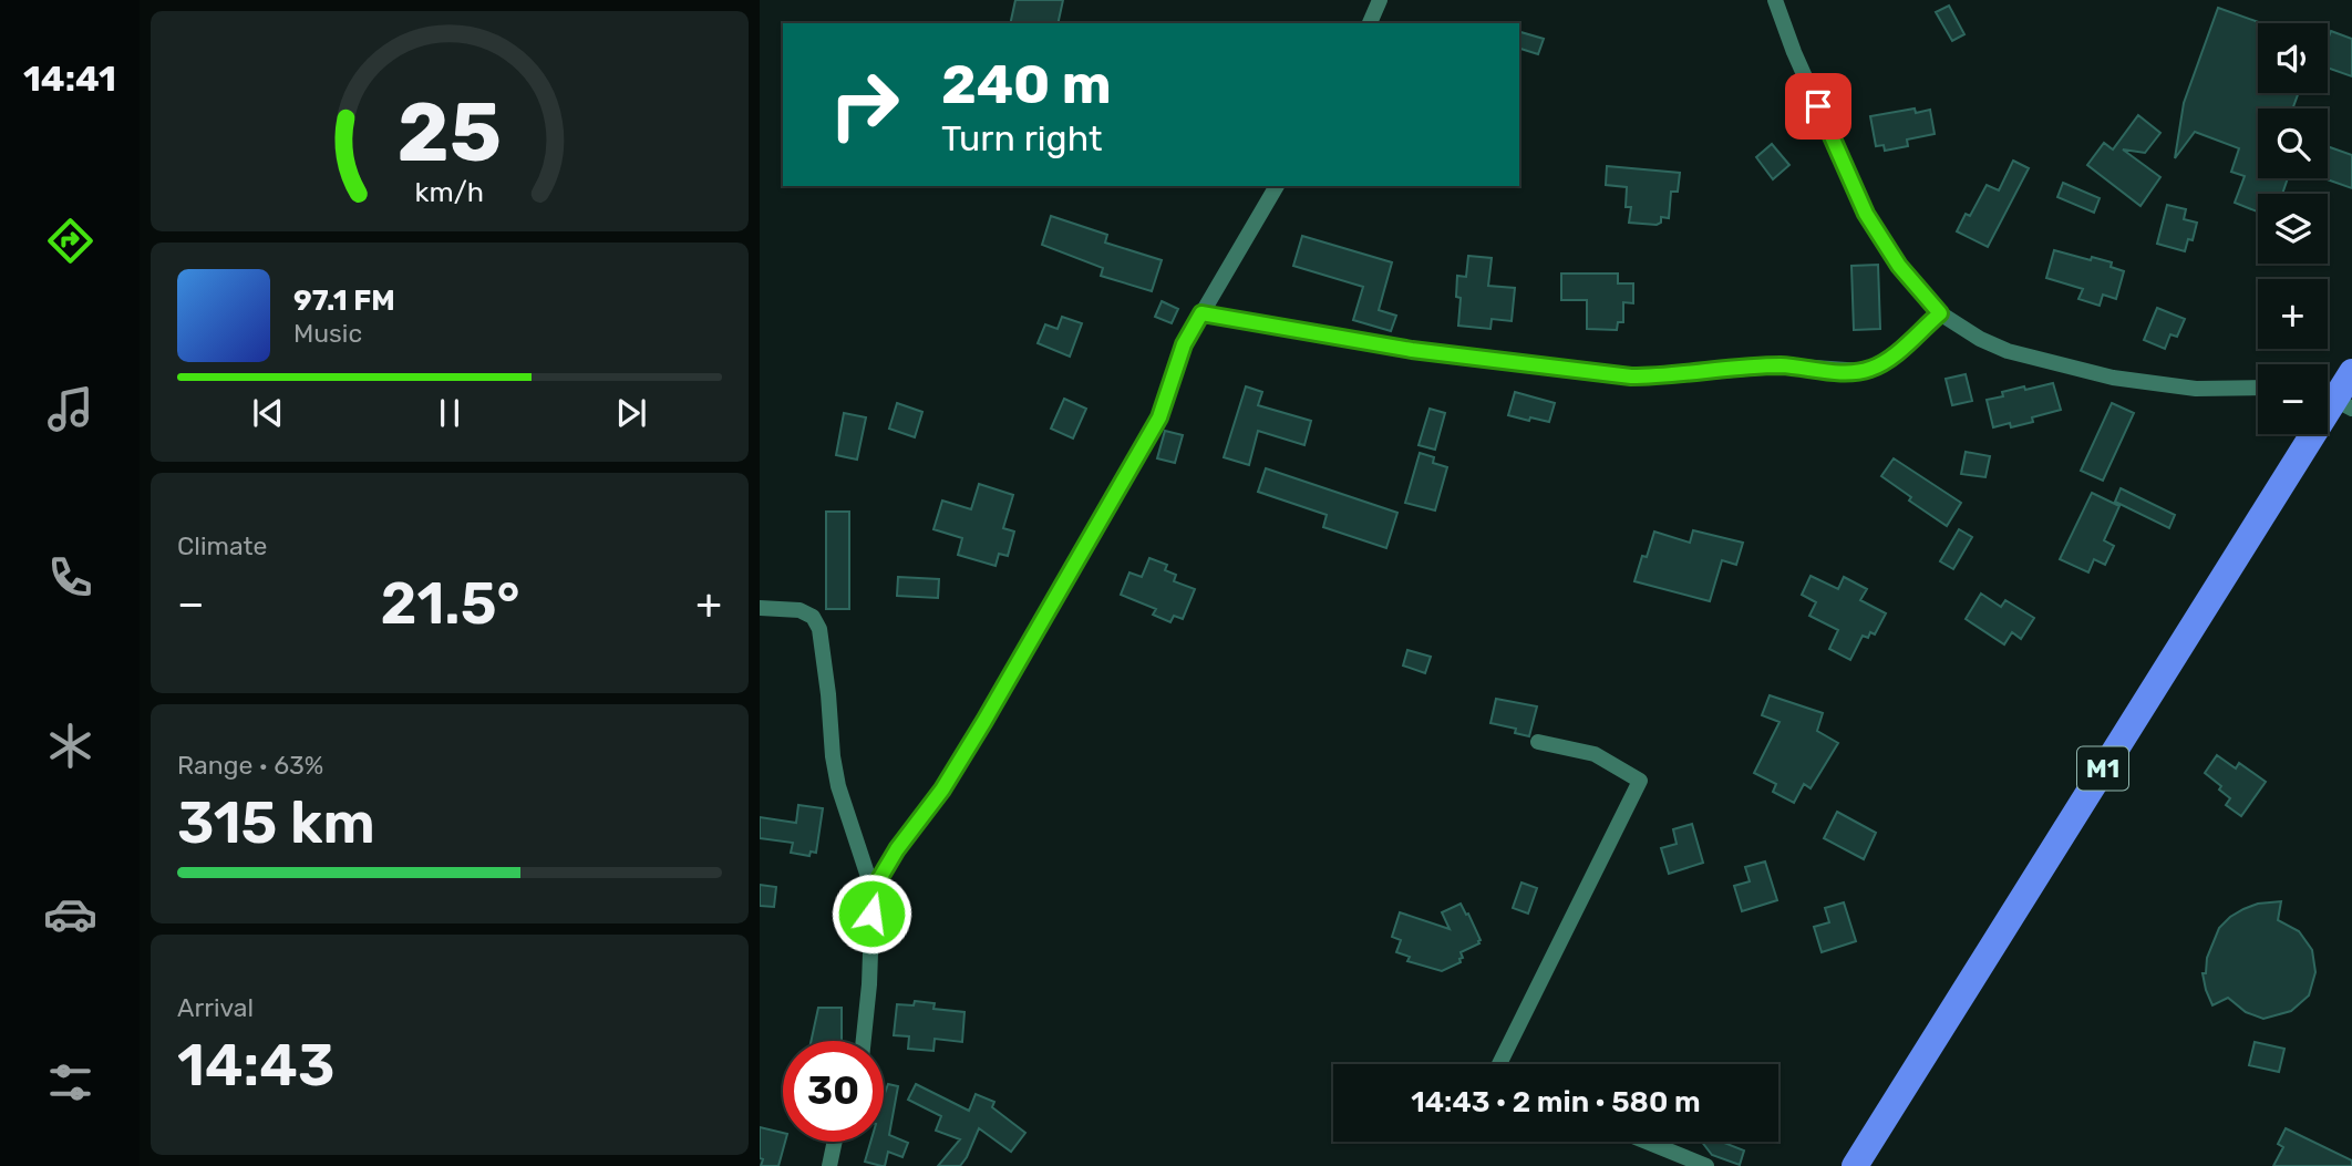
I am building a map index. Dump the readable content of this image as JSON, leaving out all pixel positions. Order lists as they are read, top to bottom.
{
  "streets": {
    "highway": ["M1"]
  },
  "page": {
    "tabs": "14:41",
    "map_buttons": ["+", "−"],
    "turn": ["240 m", "Turn right"],
    "song": ["97.1 FM", "Music"],
    "tile": [
      "Climate",
      ["Range · 63%", "315 km"],
      ["Arrival", "14:43"]
    ],
    "heat": ["−", "21.5°", "+"],
    "limit": "30",
    "trip": "14:43 · 2 min · 580 m",
    "gauge": ["25", "km/h"]
  }
}
